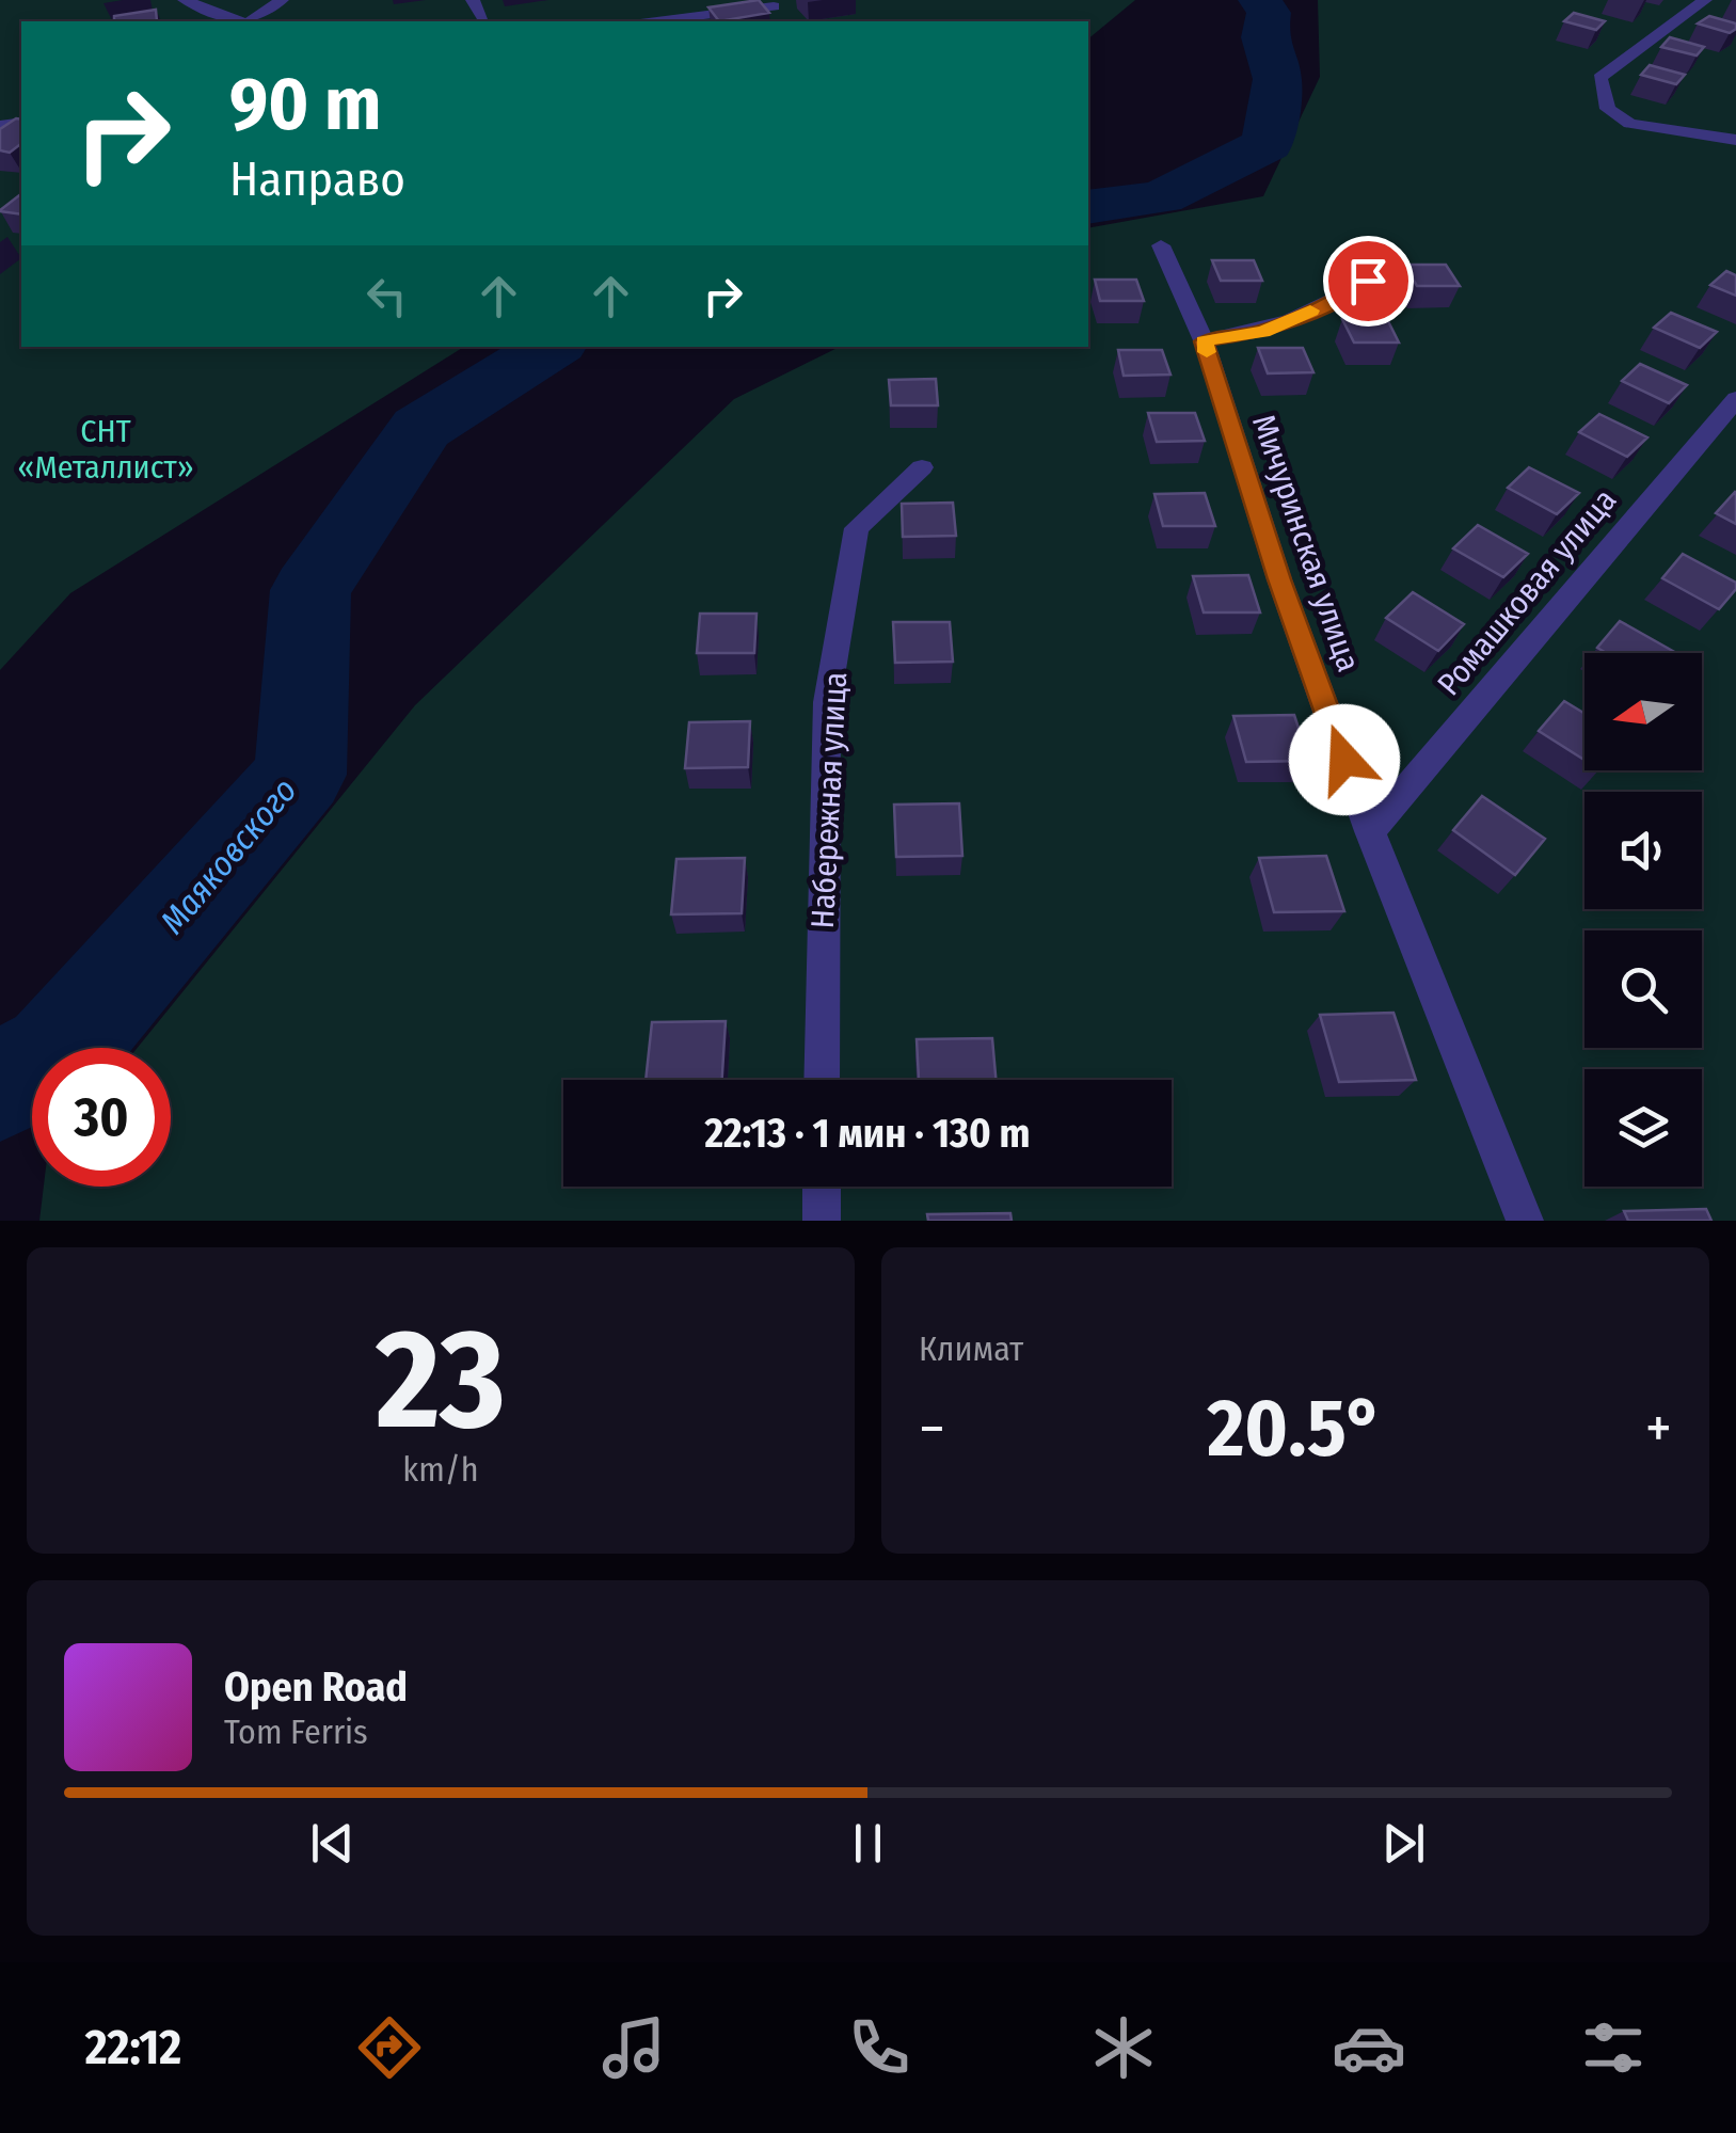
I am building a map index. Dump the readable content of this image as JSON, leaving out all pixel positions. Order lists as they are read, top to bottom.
{
  "streets": {
    "street": ["Мичуринская улица", "Ромашковая улица", "Набережная улица"]
  },
  "crossings": [
    ["Мичуринская улица", "Ромашковая улица"]
  ],
  "water": ["Маяковского"],
  "parks": ["СНТ «Металлист»"],
  "north": "left",
  "page": {
    "turn": ["90 m", "Направо"],
    "limit": "30",
    "trip": "22:13 · 1 мин · 130 m",
    "tile": [
      ["23", "km/h"],
      "Климат"
    ],
    "heat": ["−", "20.5°", "+"],
    "song": ["Open Road", "Tom Ferris"],
    "tabs": "22:12"
  }
}
